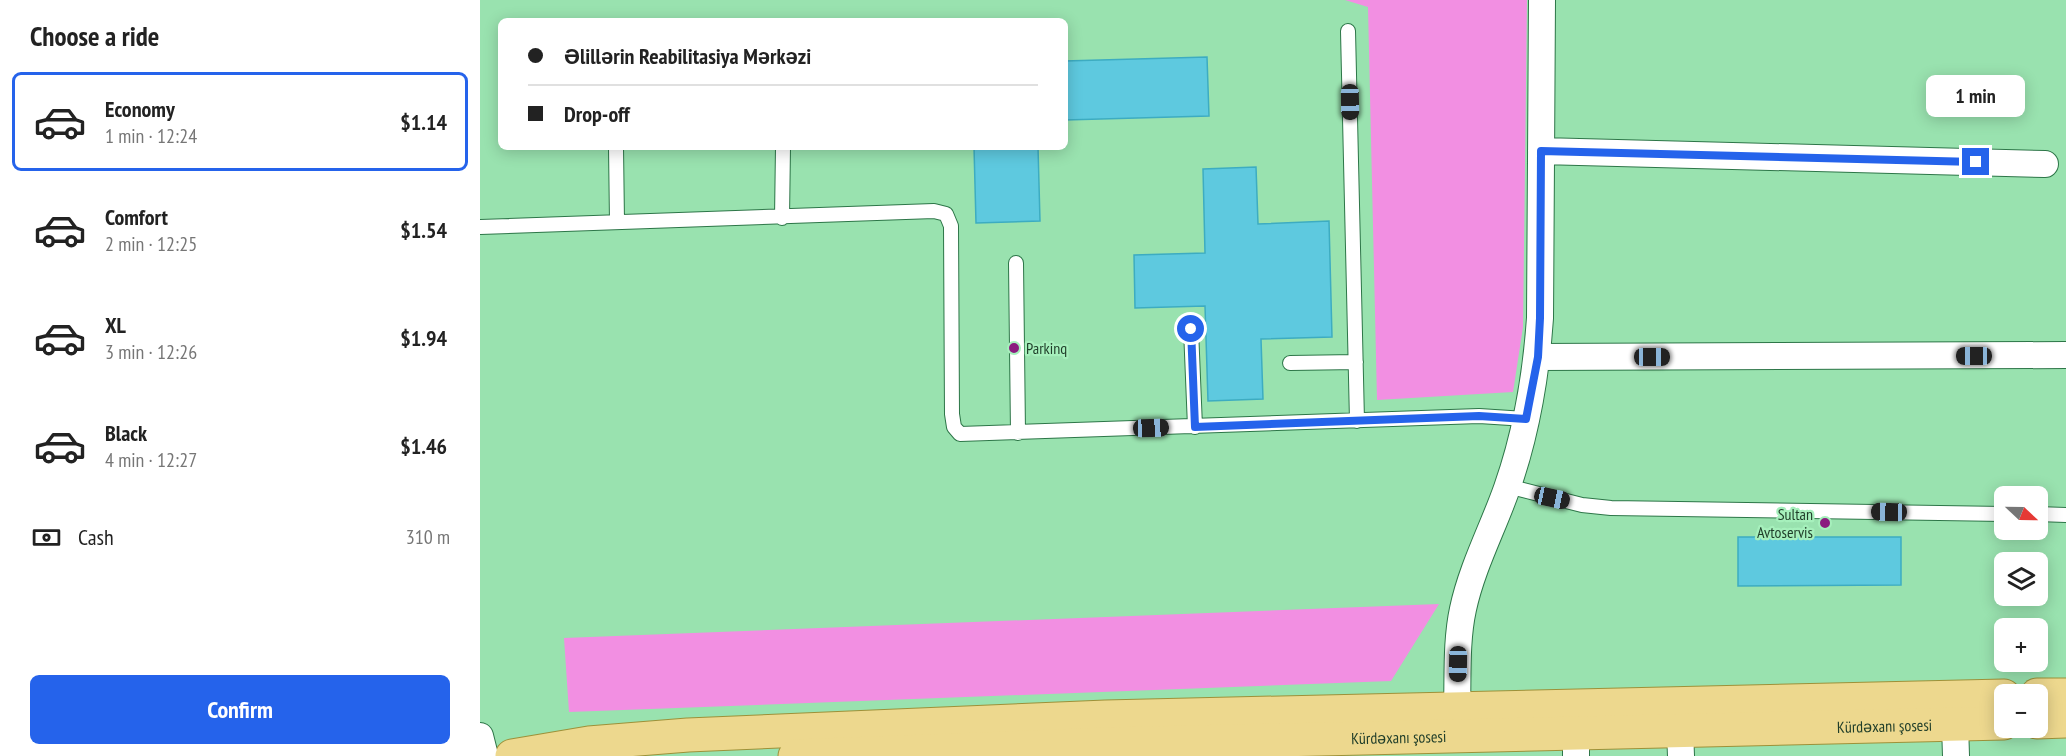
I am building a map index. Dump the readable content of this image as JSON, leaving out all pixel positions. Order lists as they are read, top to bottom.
{
  "streets": {
    "main road": ["Kürdəxanı şosesi"]
  },
  "places": ["Parkinq", "Sultan Avtoservis"],
  "north": "right",
  "page": {
    "heading": "Choose a ride",
    "banner": ["Əlillərin Reabilitasiya Mərkəzi", "Drop-off"],
    "list": [
      {
        "name": "Economy",
        "note": "1 min · 12:24",
        "value": "$1.14"
      },
      {
        "name": "Comfort",
        "note": "2 min · 12:25",
        "value": "$1.54"
      },
      {
        "name": "XL",
        "note": "3 min · 12:26",
        "value": "$1.94"
      },
      {
        "name": "Black",
        "note": "4 min · 12:27",
        "value": "$1.46"
      }
    ],
    "bubble": "1 min",
    "map_buttons": ["+", "−"],
    "pay": ["Cash", "310 m"],
    "buttons": "Confirm"
  }
}
